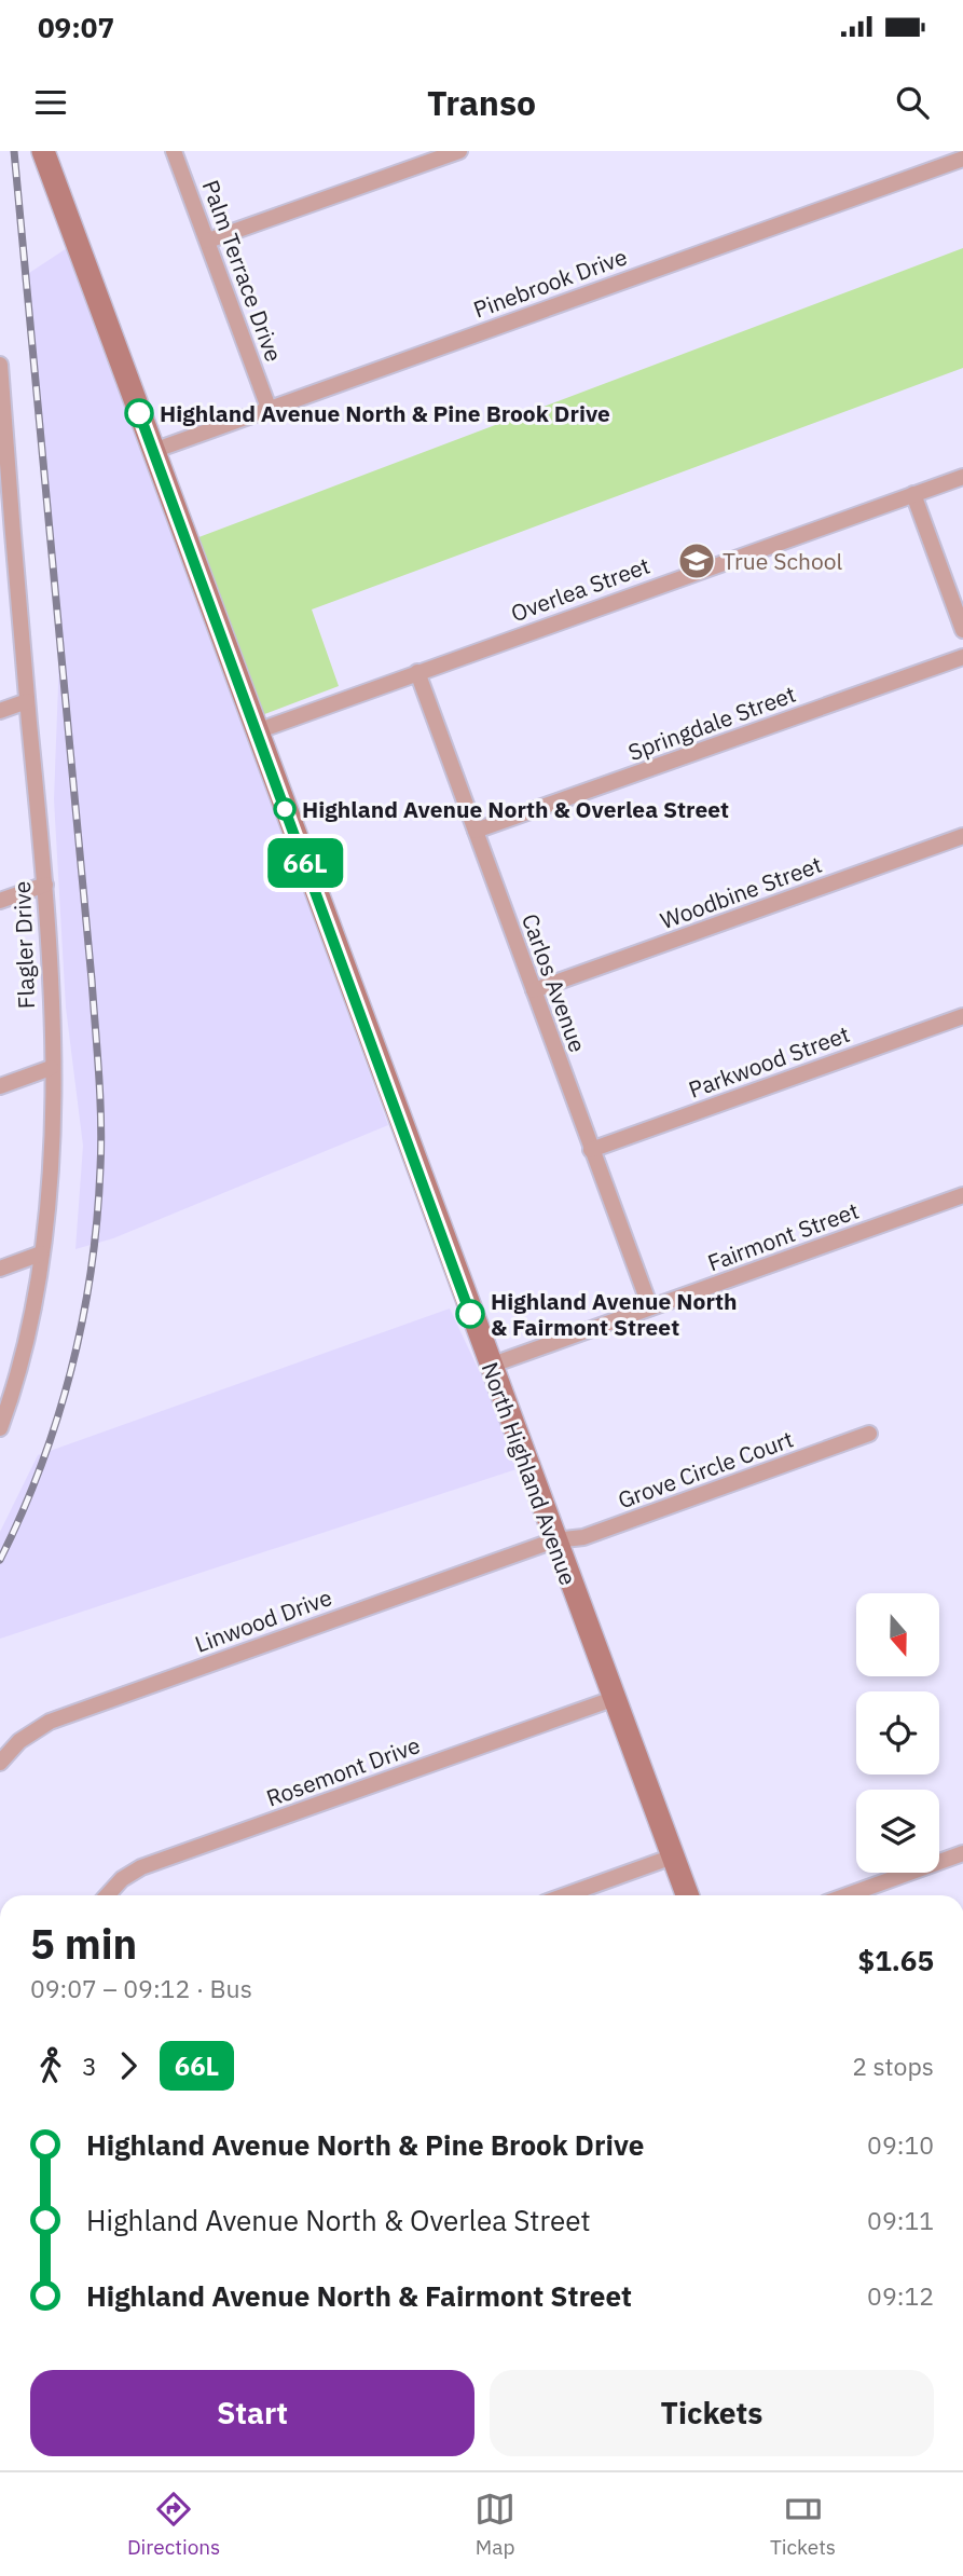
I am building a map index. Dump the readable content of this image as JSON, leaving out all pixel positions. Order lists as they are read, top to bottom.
{
  "streets": {
    "street": [
      "Palm Terrace Drive",
      "Pinebrook Drive",
      "Overlea Street",
      "Springdale Street",
      "Woodbine Street",
      "Flagler Drive",
      "Carlos Avenue",
      "Parkwood Street",
      "Fairmont Street",
      "Grove Circle Court",
      "North Highland Avenue",
      "Linwood Drive",
      "Rosemont Drive"
    ]
  },
  "crossings": [
    ["Palm Terrace Drive", "Pinebrook Drive"],
    ["Pinebrook Drive", "North Highland Avenue"],
    ["Overlea Street", "Carlos Avenue"],
    ["Overlea Street", "North Highland Avenue"],
    ["Springdale Street", "Carlos Avenue"],
    ["Woodbine Street", "Carlos Avenue"],
    ["Carlos Avenue", "Parkwood Street"],
    ["Carlos Avenue", "Fairmont Street"],
    ["Fairmont Street", "North Highland Avenue"],
    ["Grove Circle Court", "North Highland Avenue"],
    ["Grove Circle Court", "Linwood Drive"],
    ["North Highland Avenue", "Linwood Drive"],
    ["North Highland Avenue", "Rosemont Drive"]
  ],
  "places": {
    "other": ["Highland Avenue North & Pine Brook Drive", "Highland Avenue North & Overlea Street", "Highland Avenue North & Fairmont Street"],
    "school or university": ["True School"]
  },
  "lines": ["bus line 66L"],
  "north": "bottom",
  "page": {
    "status": "09:07",
    "header": "Transo",
    "on_map": "66L",
    "heading": ["5 min", "09:07 – 09:12 · Bus", "$1.65"],
    "legs": ["3", "66L", "2 stops"],
    "list": [
      {
        "name": "Highland Avenue North & Pine Brook Drive",
        "value": "09:10"
      },
      {
        "name": "Highland Avenue North & Overlea Street",
        "value": "09:11"
      },
      {
        "name": "Highland Avenue North & Fairmont Street",
        "value": "09:12"
      }
    ],
    "buttons": ["Start", "Tickets"],
    "tabs": ["Directions", "Map", "Tickets"]
  }
}
